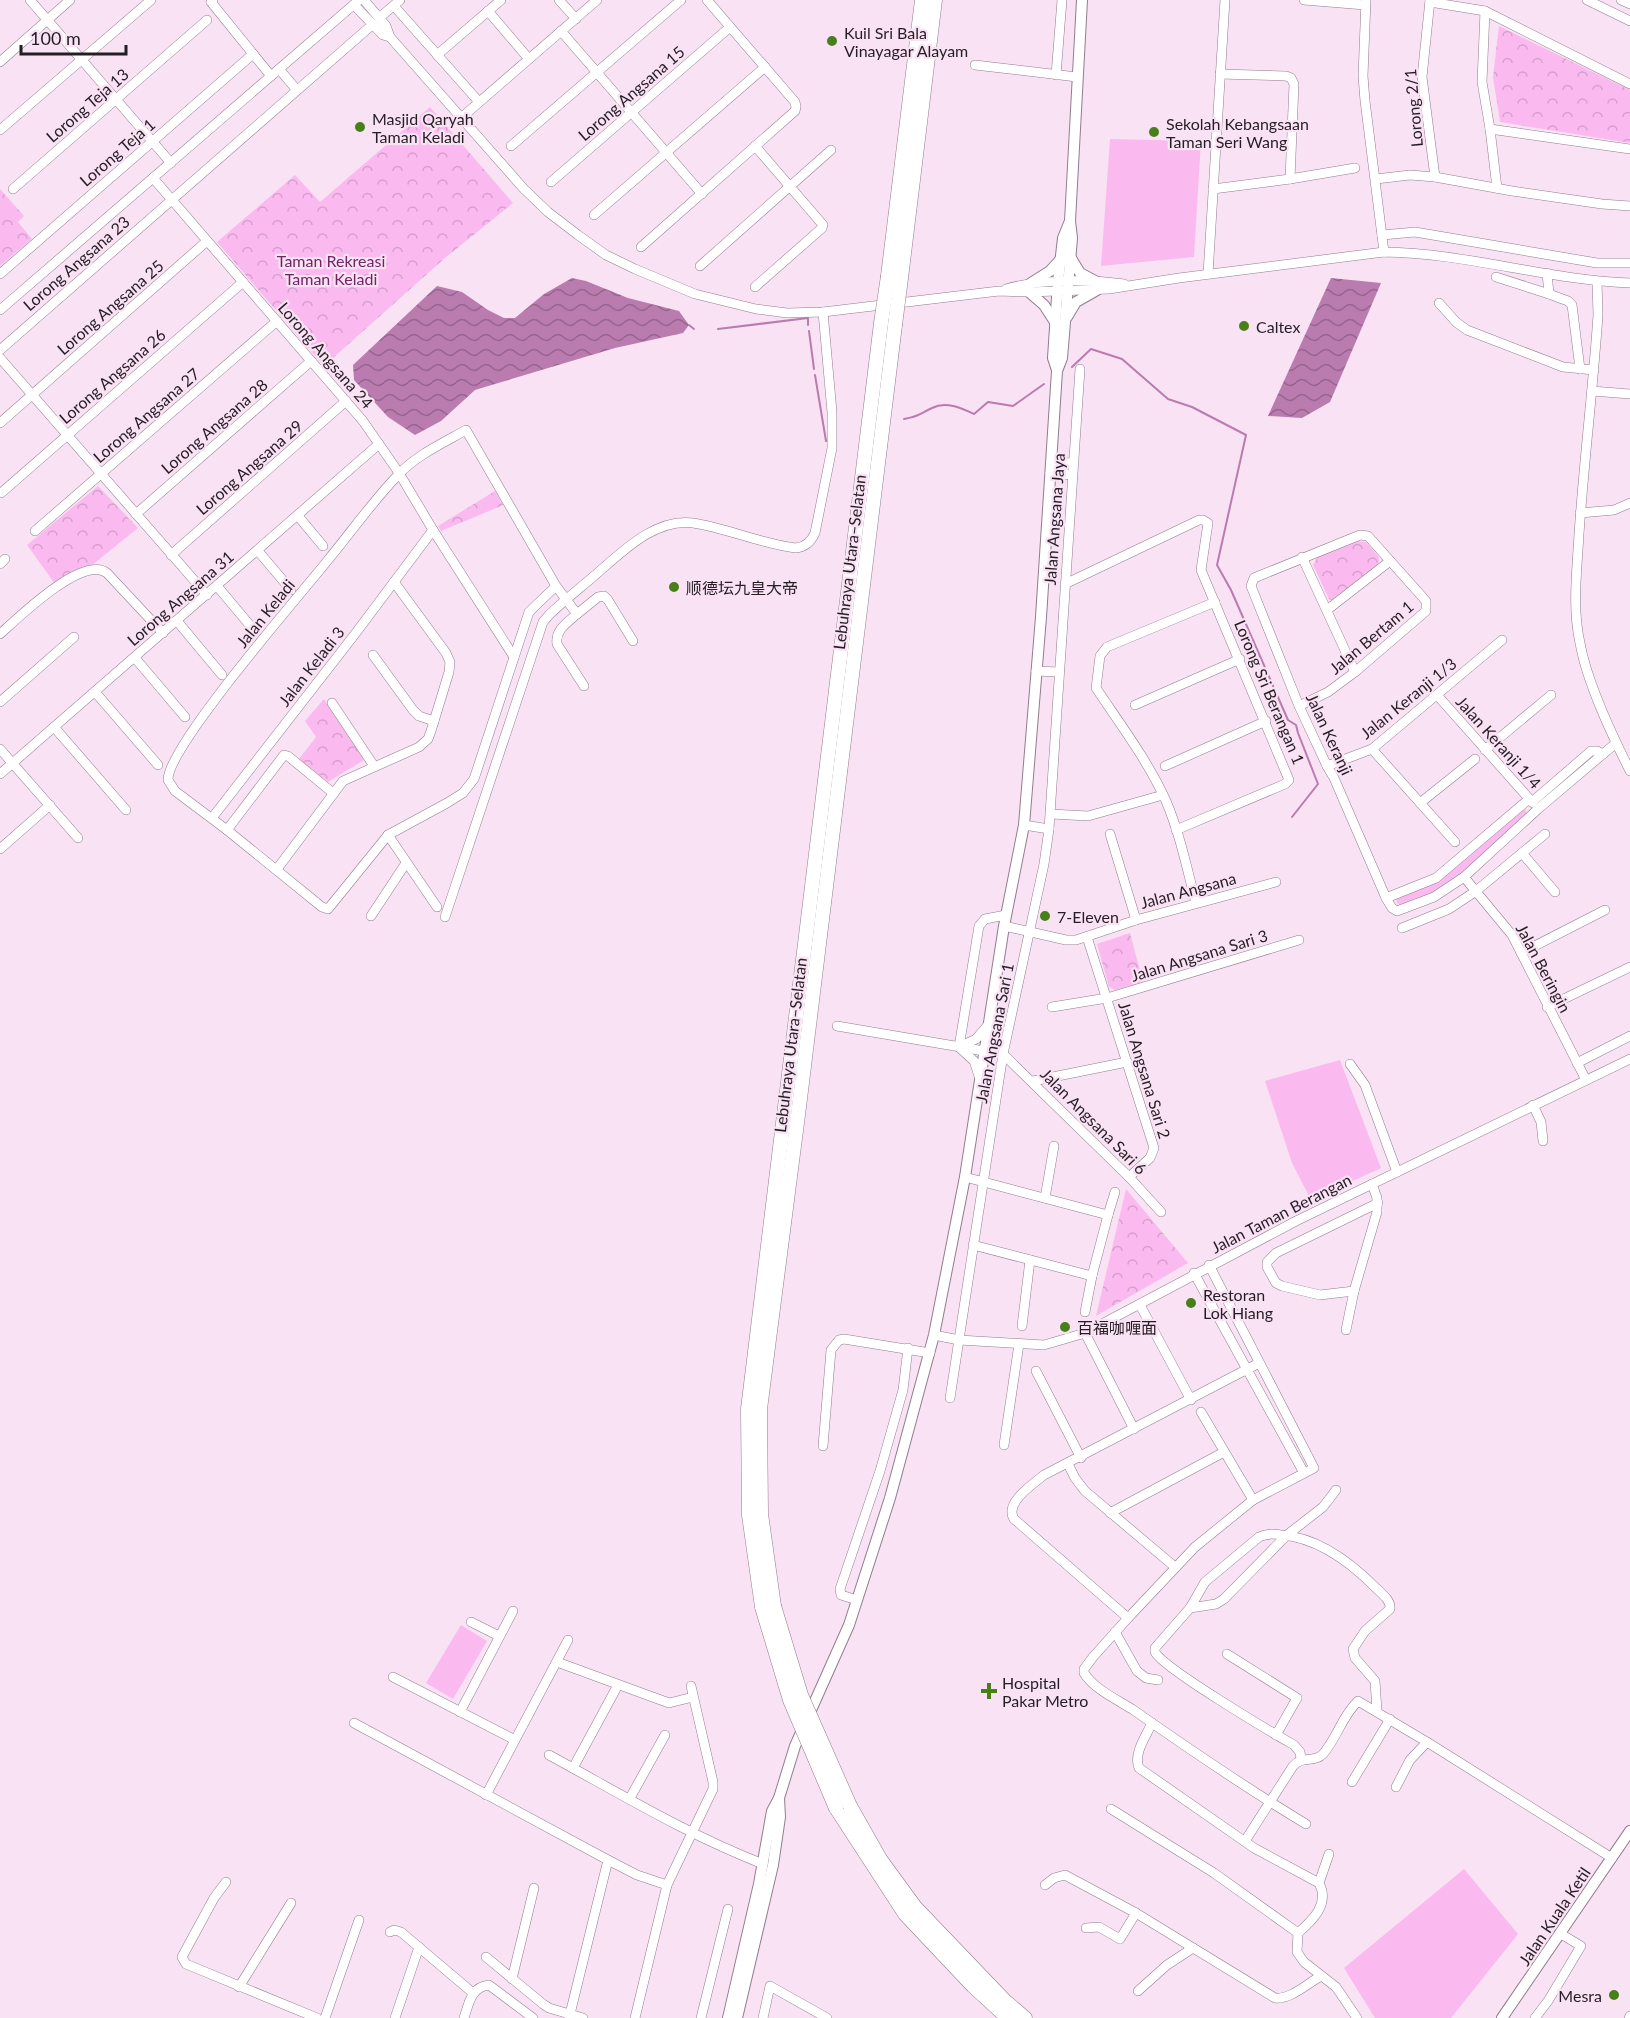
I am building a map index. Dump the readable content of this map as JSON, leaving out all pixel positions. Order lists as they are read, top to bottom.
{
  "streets": {
    "highway": ["Lebuhraya Utara–Selatan"],
    "main road": ["Jalan Kuala Ketil"],
    "street": [
      "Lorong Angsana 15",
      "Lorong Teja 13",
      "Lorong 2/1",
      "Lorong Teja 1",
      "Lorong Angsana 23",
      "Lorong Angsana 25",
      "Lorong Angsana 24",
      "Lorong Angsana 26",
      "Lorong Angsana 27",
      "Lorong Angsana 28",
      "Lorong Angsana 29",
      "Jalan Angsana Jaya",
      "Lorong Angsana 31",
      "Jalan Keladi",
      "Jalan Bertam 1",
      "Jalan Keladi 3",
      "Lorong Sri Berangan 1",
      "Jalan Keranji 1/3",
      "Jalan Keranji",
      "Jalan Keranji 1/4",
      "Jalan Angsana",
      "Jalan Angsana Sari 3",
      "Jalan Beringin",
      "Jalan Angsana Sari 1",
      "Jalan Angsana Sari 2",
      "Jalan Angsana Sari 6",
      "Jalan Taman Berangan"
    ]
  },
  "crossings": [
    ["Lorong Angsana 23", "Lorong Angsana 24"],
    ["Lorong Angsana 25", "Lorong Angsana 24"],
    ["Lorong Angsana 24", "Lorong Angsana 26"],
    ["Lorong Angsana 24", "Lorong Angsana 27"],
    ["Lorong Angsana 24", "Lorong Angsana 28"],
    ["Lorong Angsana 24", "Lorong Angsana 29"],
    ["Lorong Angsana 24", "Lorong Angsana 31"],
    ["Lorong Angsana 24", "Jalan Keladi"],
    ["Lorong Angsana 24", "Jalan Keladi 3"],
    ["Jalan Angsana Jaya", "Lorong Sri Berangan 1"],
    ["Jalan Angsana Jaya", "Jalan Angsana Sari 1"],
    ["Jalan Keladi", "Jalan Keladi 3"],
    ["Jalan Bertam 1", "Jalan Keranji"],
    ["Jalan Keranji 1/3", "Jalan Keranji"],
    ["Jalan Keranji 1/3", "Jalan Keranji 1/4"],
    ["Jalan Keranji", "Jalan Beringin"],
    ["Jalan Angsana", "Jalan Angsana Sari 1"],
    ["Jalan Angsana", "Jalan Angsana Sari 2"],
    ["Jalan Angsana Sari 3", "Jalan Angsana Sari 2"],
    ["Jalan Beringin", "Jalan Taman Berangan"],
    ["Jalan Angsana Sari 1", "Jalan Angsana Sari 6"],
    ["Jalan Angsana Sari 1", "Jalan Taman Berangan"],
    ["Jalan Angsana Sari 2", "Jalan Angsana Sari 6"]
  ],
  "parks": ["Taman Rekreasi Taman Keladi"],
  "places": {
    "other": [
      "Kuil Sri Bala Vinayagar Alayam",
      "Masjid Qaryah Taman Keladi",
      "Sekolah Kebangsaan Taman Seri Wang",
      "Caltex",
      "顺德坛九皇大帝",
      "7-Eleven",
      "Restoran Lok Hiang",
      "百福咖喱面",
      "Mesra"
    ],
    "health": ["Hospital Pakar Metro"]
  },
  "scale_bar": "100 m"
}
